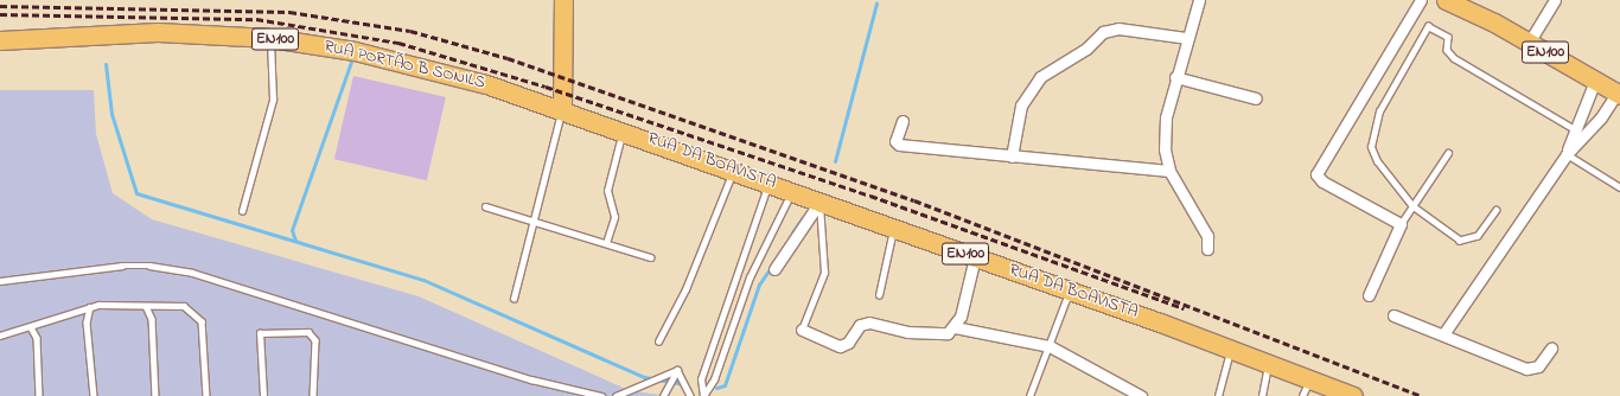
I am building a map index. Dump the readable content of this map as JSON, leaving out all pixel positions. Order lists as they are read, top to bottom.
{
  "streets": {
    "main road": ["EN100", "RUA PORTÃO B SONILS", "RUA DA BOAVISTA"]
  },
  "crossings": [
    ["RUA PORTÃO B SONILS", "RUA DA BOAVISTA"]
  ]
}
